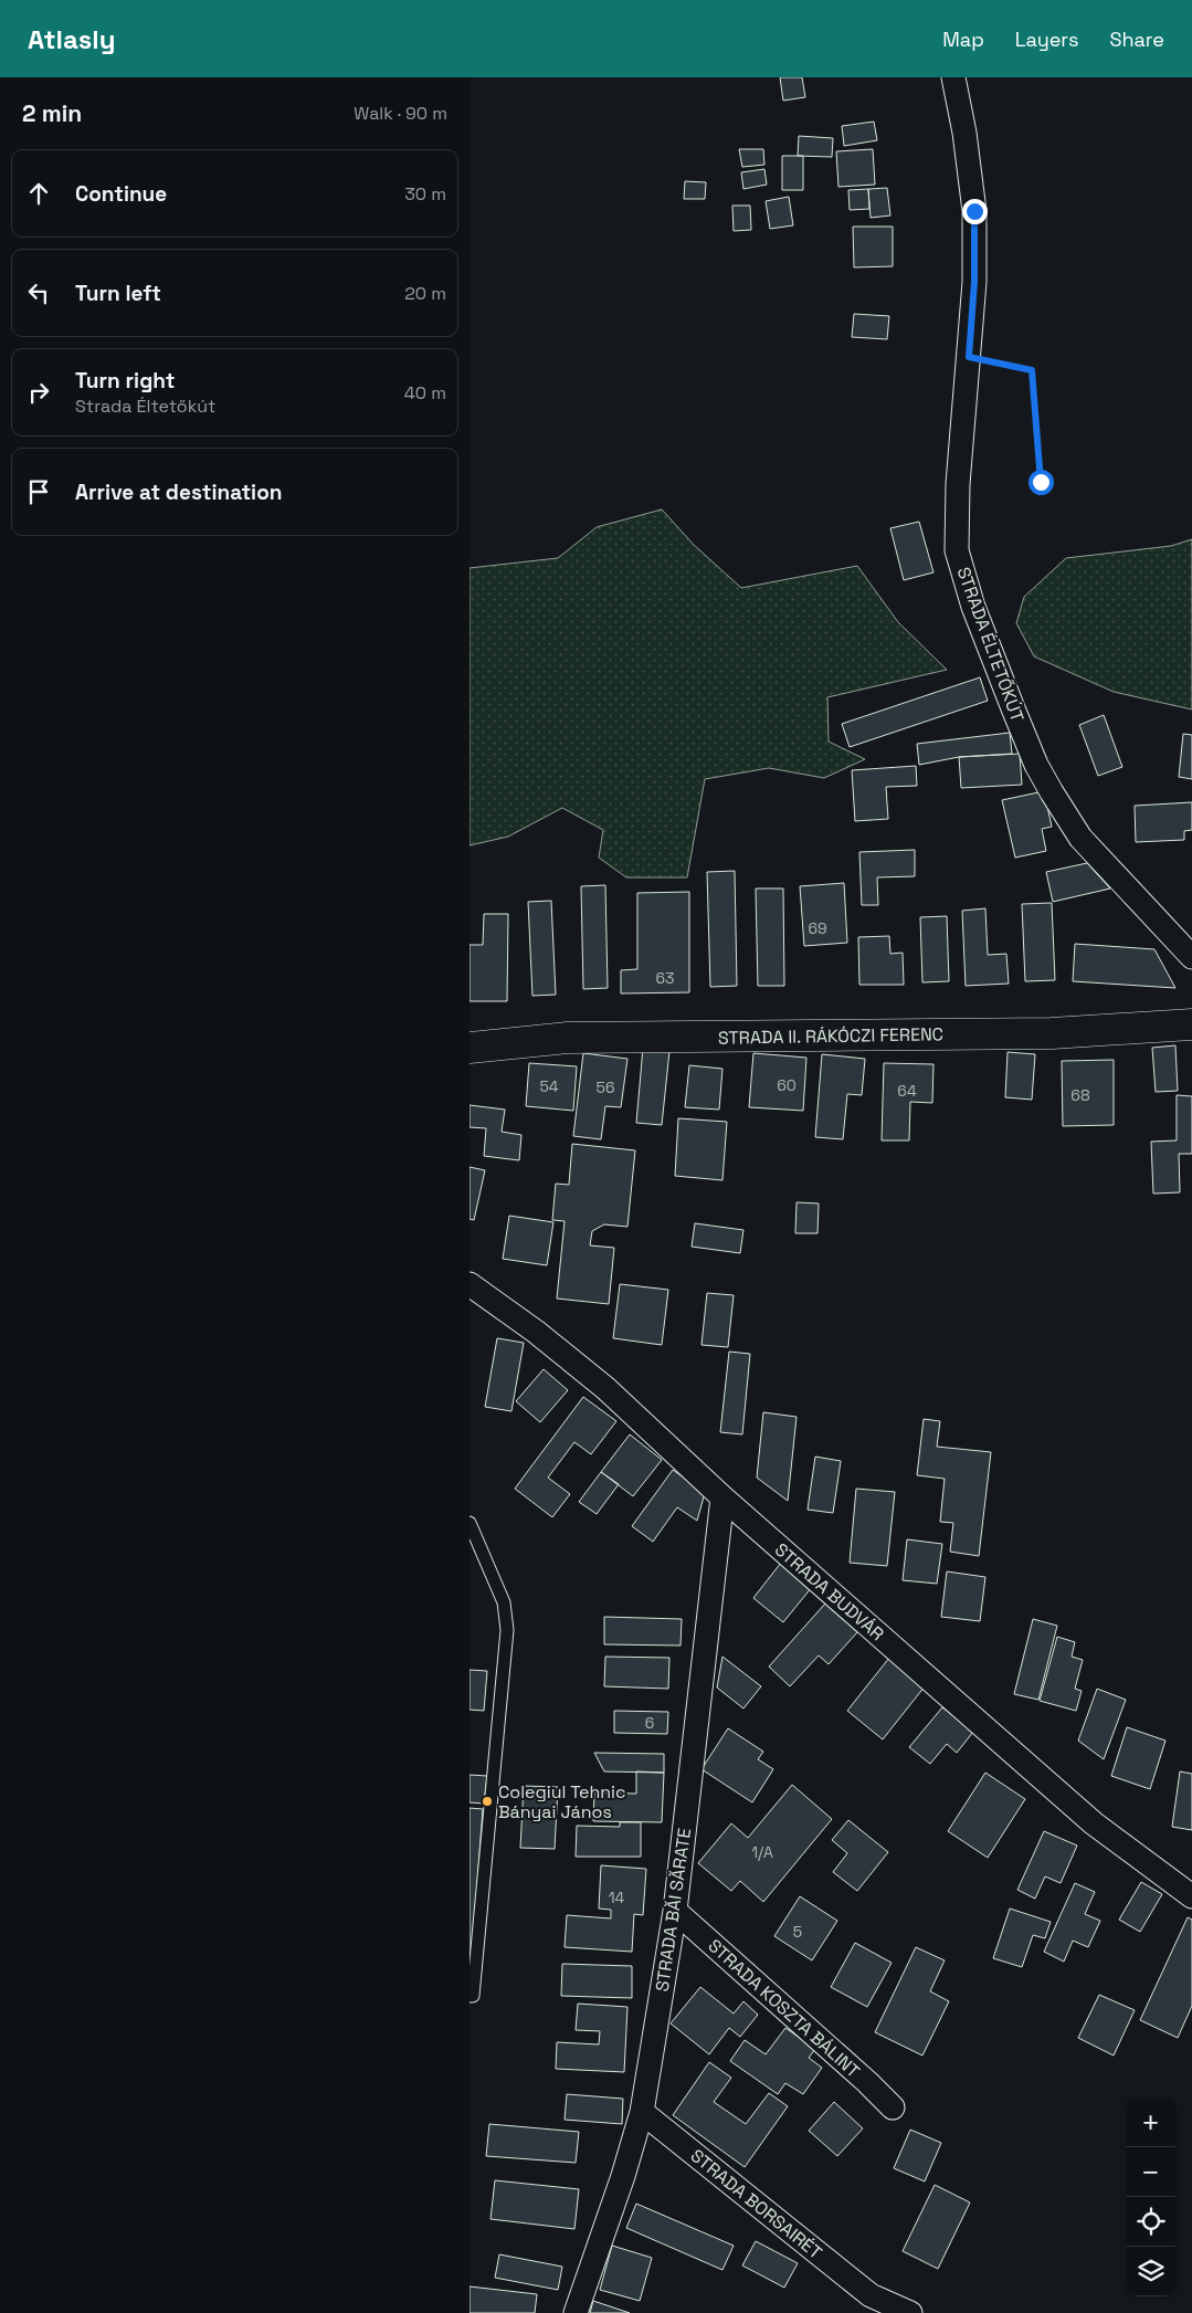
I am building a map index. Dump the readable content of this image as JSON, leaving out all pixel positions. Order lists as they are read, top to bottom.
{
  "streets": {
    "main road": ["STRADA II. RÁKÓCZI FERENC"],
    "street": [
      "STRADA ÉLTETŐKÚT",
      "STRADA BUDVÁR",
      "STRADA BĂI SĂRATE",
      "STRADA KOSZTA BÁLINT",
      "STRADA BORSAIRÉT"
    ]
  },
  "crossings": [
    ["STRADA BUDVÁR", "STRADA BĂI SĂRATE"],
    ["STRADA BĂI SĂRATE", "STRADA KOSZTA BÁLINT"],
    ["STRADA BĂI SĂRATE", "STRADA BORSAIRÉT"]
  ],
  "places": ["Colegiul Tehnic Bányai János"],
  "house_numbers": [
    "69",
    "63",
    "60",
    "54",
    "56",
    "64",
    "68",
    "6",
    "1/A",
    "14",
    "5"
  ],
  "page": {
    "header": "Atlasly",
    "nav": ["Map", "Layers", "Share"],
    "heading": ["2 min", "Walk · 90 m"],
    "list": [
      ["Continue", "30 m"],
      ["Turn left", "20 m"],
      ["Turn right", "Strada Éltetőkút", "40 m"],
      "Arrive at destination"
    ],
    "map_buttons": ["+", "−"]
  }
}
